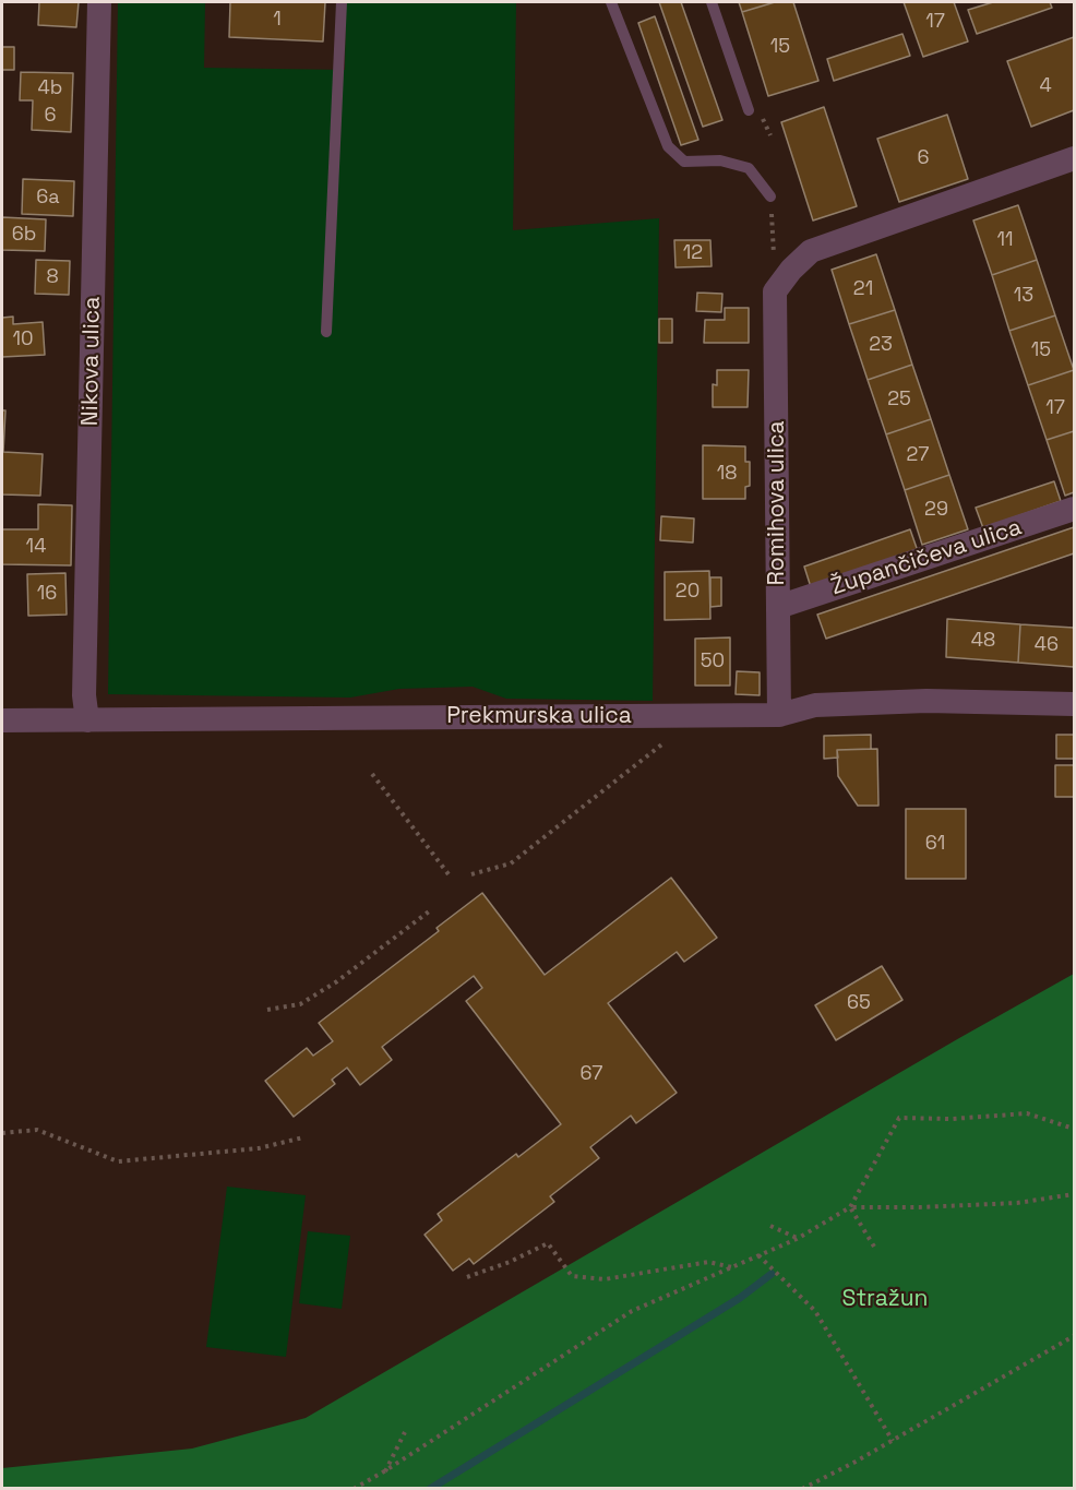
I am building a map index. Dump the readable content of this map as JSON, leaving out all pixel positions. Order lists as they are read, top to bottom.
{
  "streets": {
    "street": [
      "Nikova ulica",
      "Romihova ulica",
      "Župančičeva ulica",
      "Prekmurska ulica"
    ]
  },
  "crossings": [
    ["Nikova ulica", "Prekmurska ulica"],
    ["Romihova ulica", "Župančičeva ulica"],
    ["Romihova ulica", "Prekmurska ulica"]
  ],
  "parks": ["Stražun"],
  "house_numbers": [
    "1",
    "17",
    "15",
    "4",
    "4b",
    "6",
    "6",
    "6a",
    "6b",
    "11",
    "12",
    "8",
    "21",
    "13",
    "10",
    "23",
    "15",
    "25",
    "17",
    "27",
    "18",
    "29",
    "14",
    "20",
    "16",
    "48",
    "46",
    "50",
    "61",
    "65",
    "67"
  ]
}
